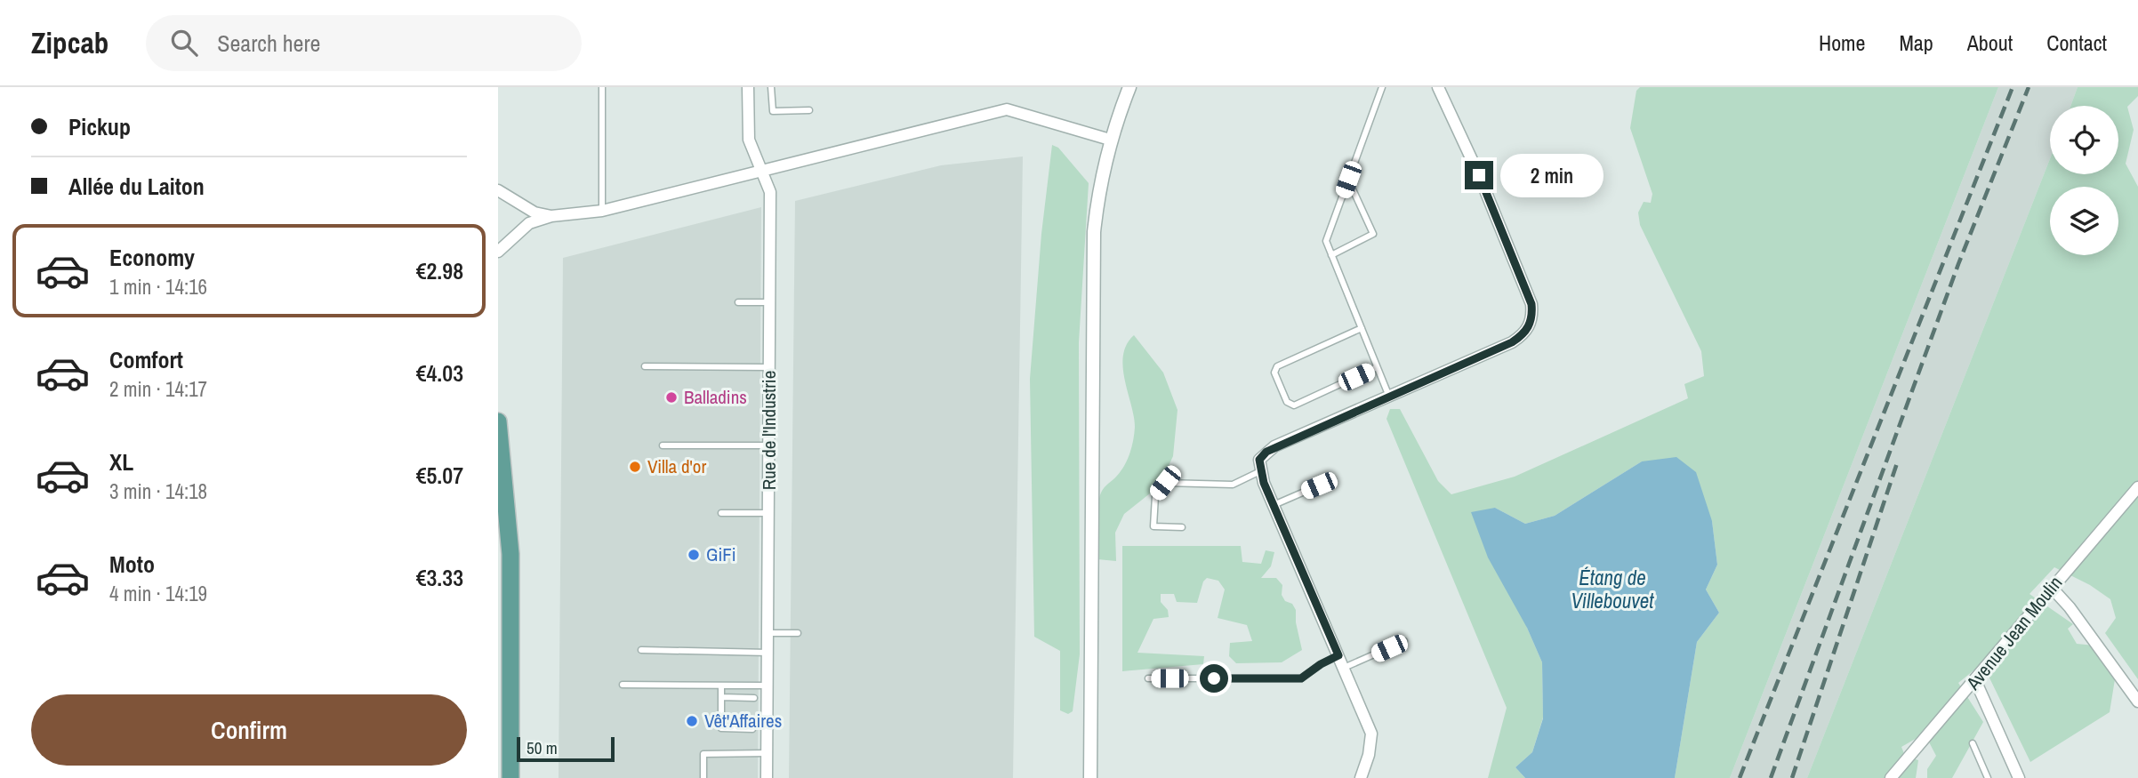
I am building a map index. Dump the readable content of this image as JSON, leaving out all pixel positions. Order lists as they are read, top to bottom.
{
  "streets": {
    "street": ["Rue de l'Industrie", "Avenue Jean Moulin"]
  },
  "water": ["Étang de Villebouvet"],
  "places": [
    "Balladins",
    "Villa d'or",
    "GiFi",
    "Vêt'Affaires"
  ],
  "scale_bar": "50 m",
  "page": {
    "header": "Zipcab",
    "search": "Search here",
    "nav": [
      "Home",
      "Map",
      "About",
      "Contact"
    ],
    "banner": ["Pickup", "Allée du Laiton"],
    "bubble": "2 min",
    "list": [
      {
        "name": "Economy",
        "note": "1 min · 14:16",
        "value": "€2.98"
      },
      {
        "name": "Comfort",
        "note": "2 min · 14:17",
        "value": "€4.03"
      },
      {
        "name": "XL",
        "note": "3 min · 14:18",
        "value": "€5.07"
      },
      {
        "name": "Moto",
        "note": "4 min · 14:19",
        "value": "€3.33"
      }
    ],
    "buttons": "Confirm",
    "scale": "50 m"
  }
}
